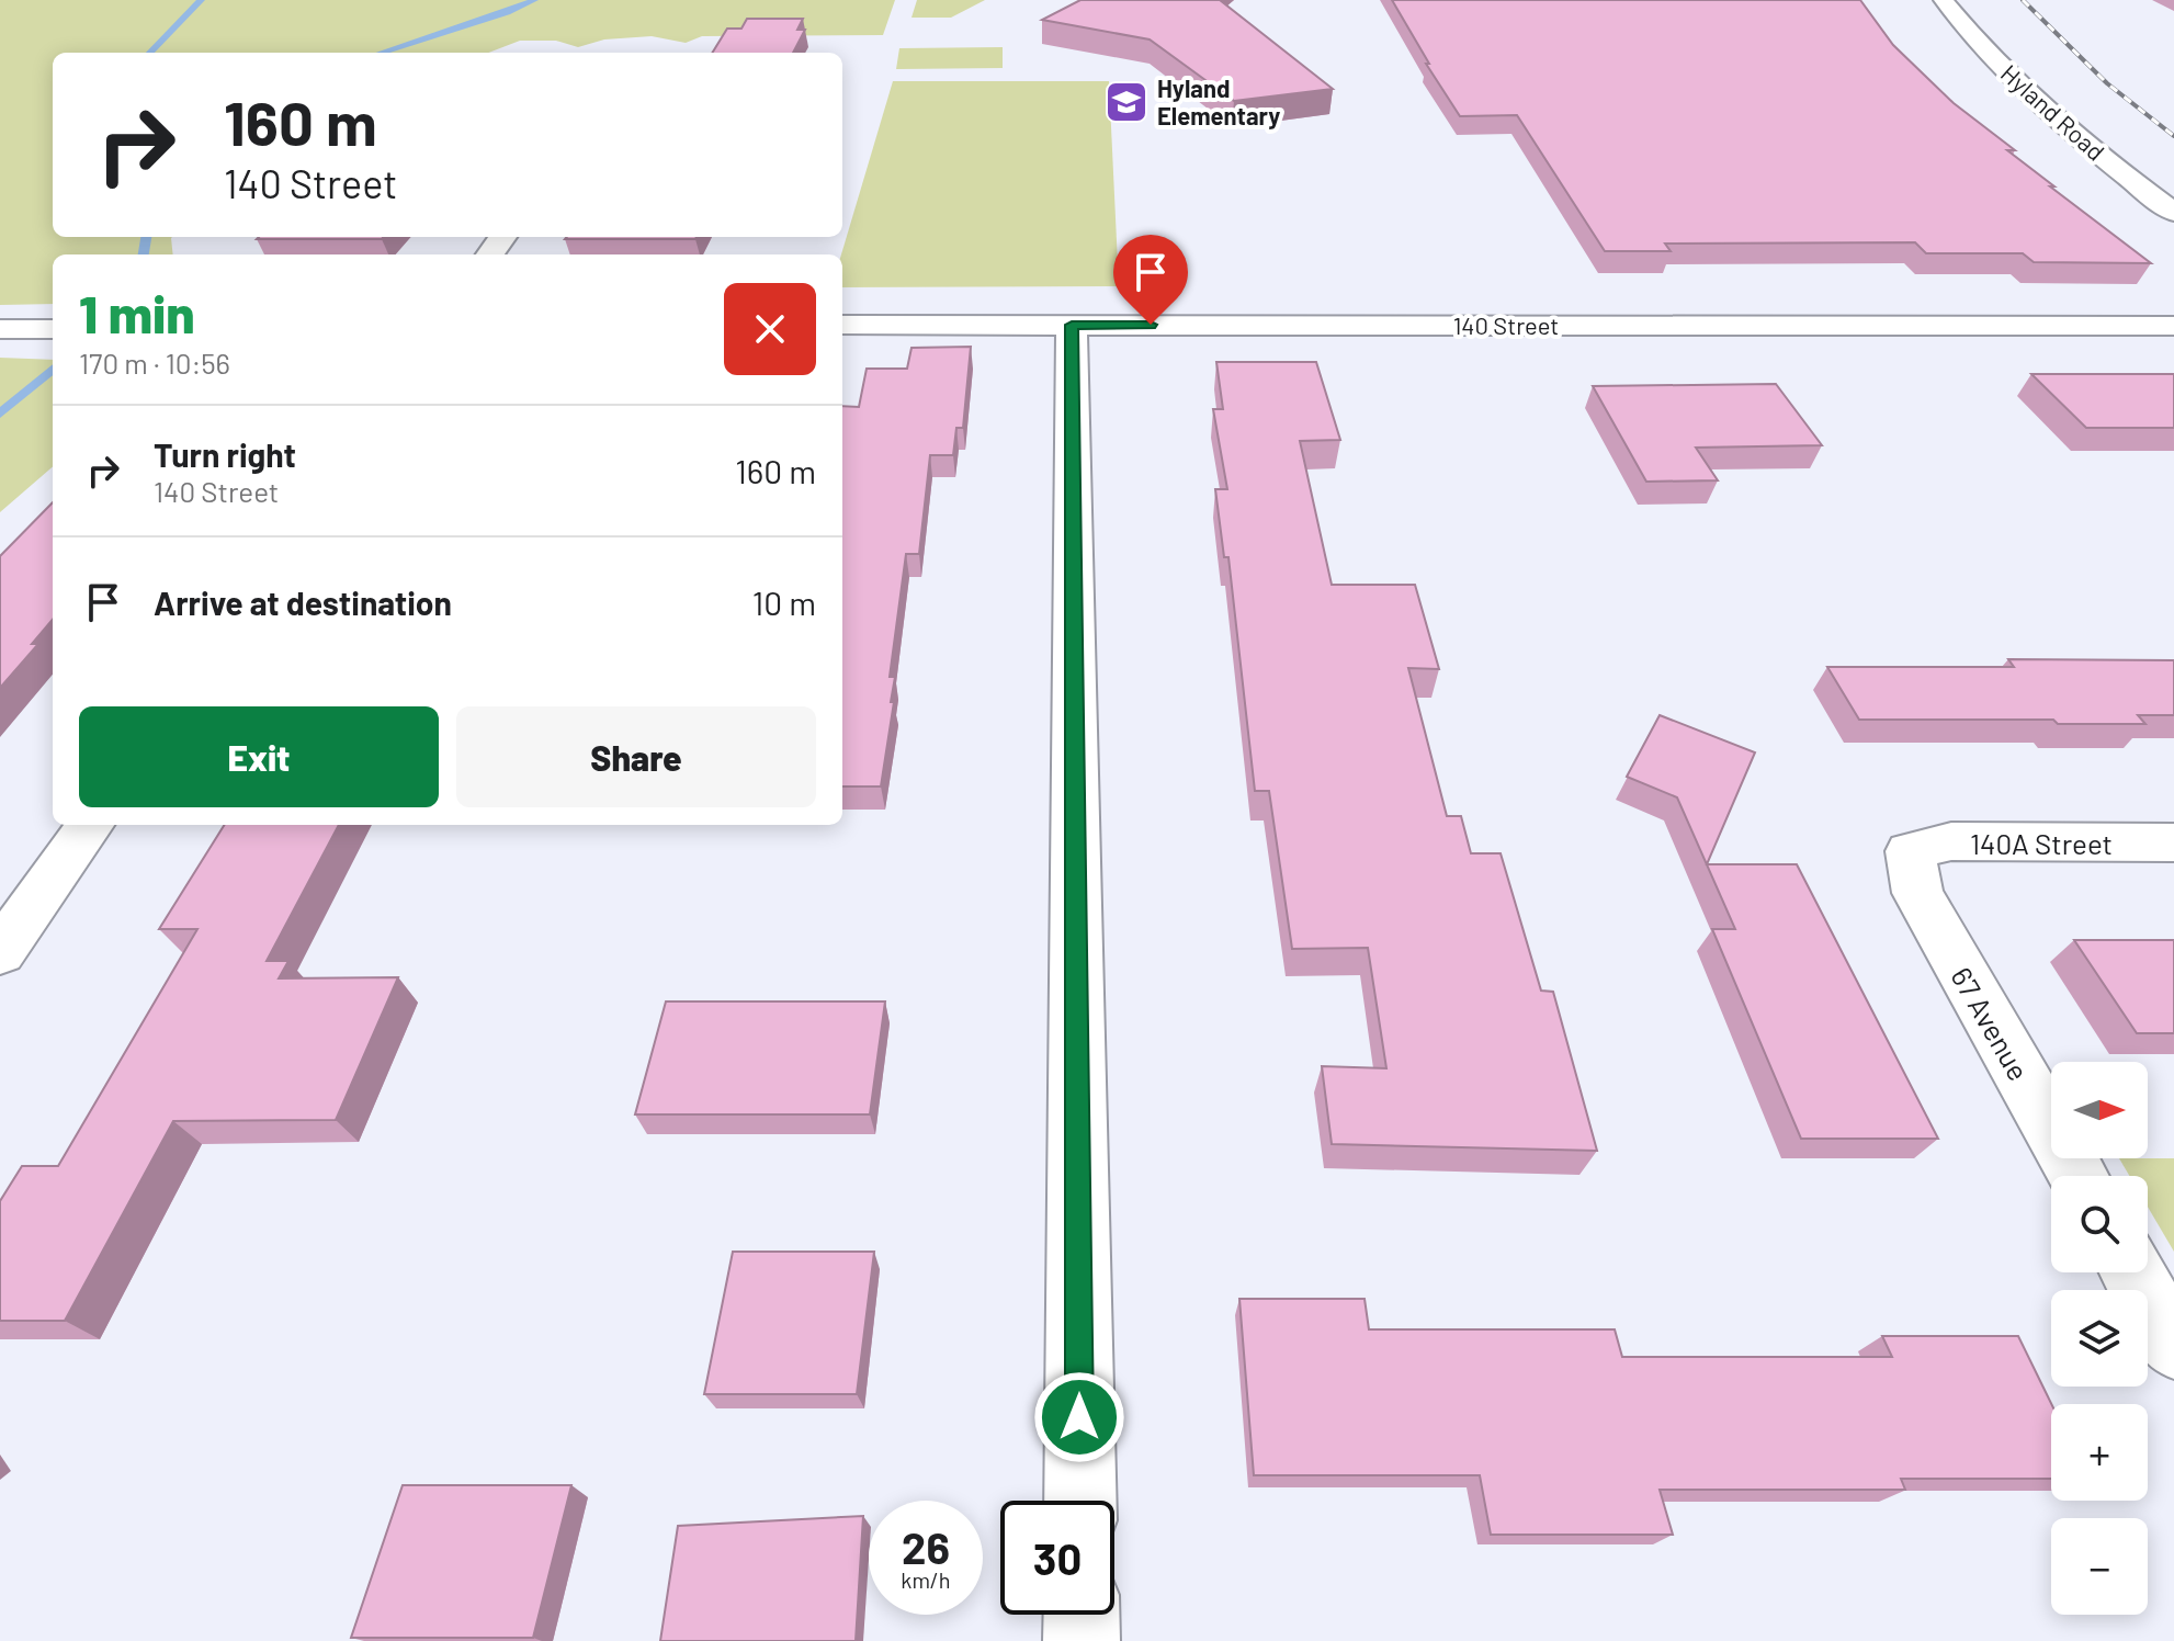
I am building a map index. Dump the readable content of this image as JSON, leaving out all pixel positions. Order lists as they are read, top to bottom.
{
  "streets": {
    "street": [
      "Hyland Road",
      "140 Street",
      "140A Street",
      "67 Avenue"
    ]
  },
  "crossings": [
    ["140A Street", "67 Avenue"]
  ],
  "places": {
    "school or university": ["Hyland Elementary"]
  },
  "north": "right",
  "page": {
    "turn": ["160 m", "140 Street"],
    "heading": ["1 min", "170 m · 10:56"],
    "list": [
      {
        "name": "Turn right",
        "note": "140 Street",
        "value": "160 m"
      },
      {
        "name": "Arrive at destination",
        "value": "10 m"
      }
    ],
    "buttons": ["Exit", "Share"],
    "map_buttons": ["+", "−"],
    "speed": "26 km/h",
    "limit": "30"
  }
}
